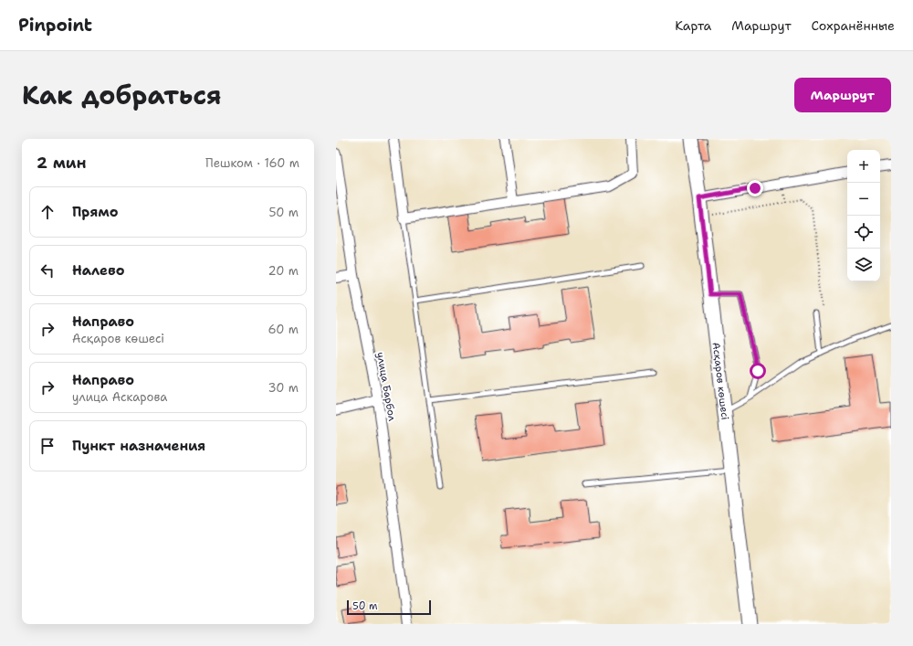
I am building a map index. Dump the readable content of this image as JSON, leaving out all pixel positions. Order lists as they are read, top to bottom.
{
  "streets": {
    "main road": ["Асқаров көшесі"],
    "street": ["улица Барбол"]
  },
  "scale_bar": "50 m",
  "page": {
    "header": "Pinpoint",
    "nav": ["Карта", "Маршрут", "Сохранённые"],
    "title": "Как добраться",
    "buttons": "Маршрут",
    "heading": ["2 мин", "Пешком · 160 m"],
    "map_buttons": ["+", "−"],
    "list": [
      ["Прямо", "50 m"],
      ["Налево", "20 m"],
      ["Направо", "Асқаров көшесі", "60 m"],
      ["Направо", "улица Аскарова", "30 m"],
      "Пункт назначения"
    ],
    "scale": "50 m"
  }
}
